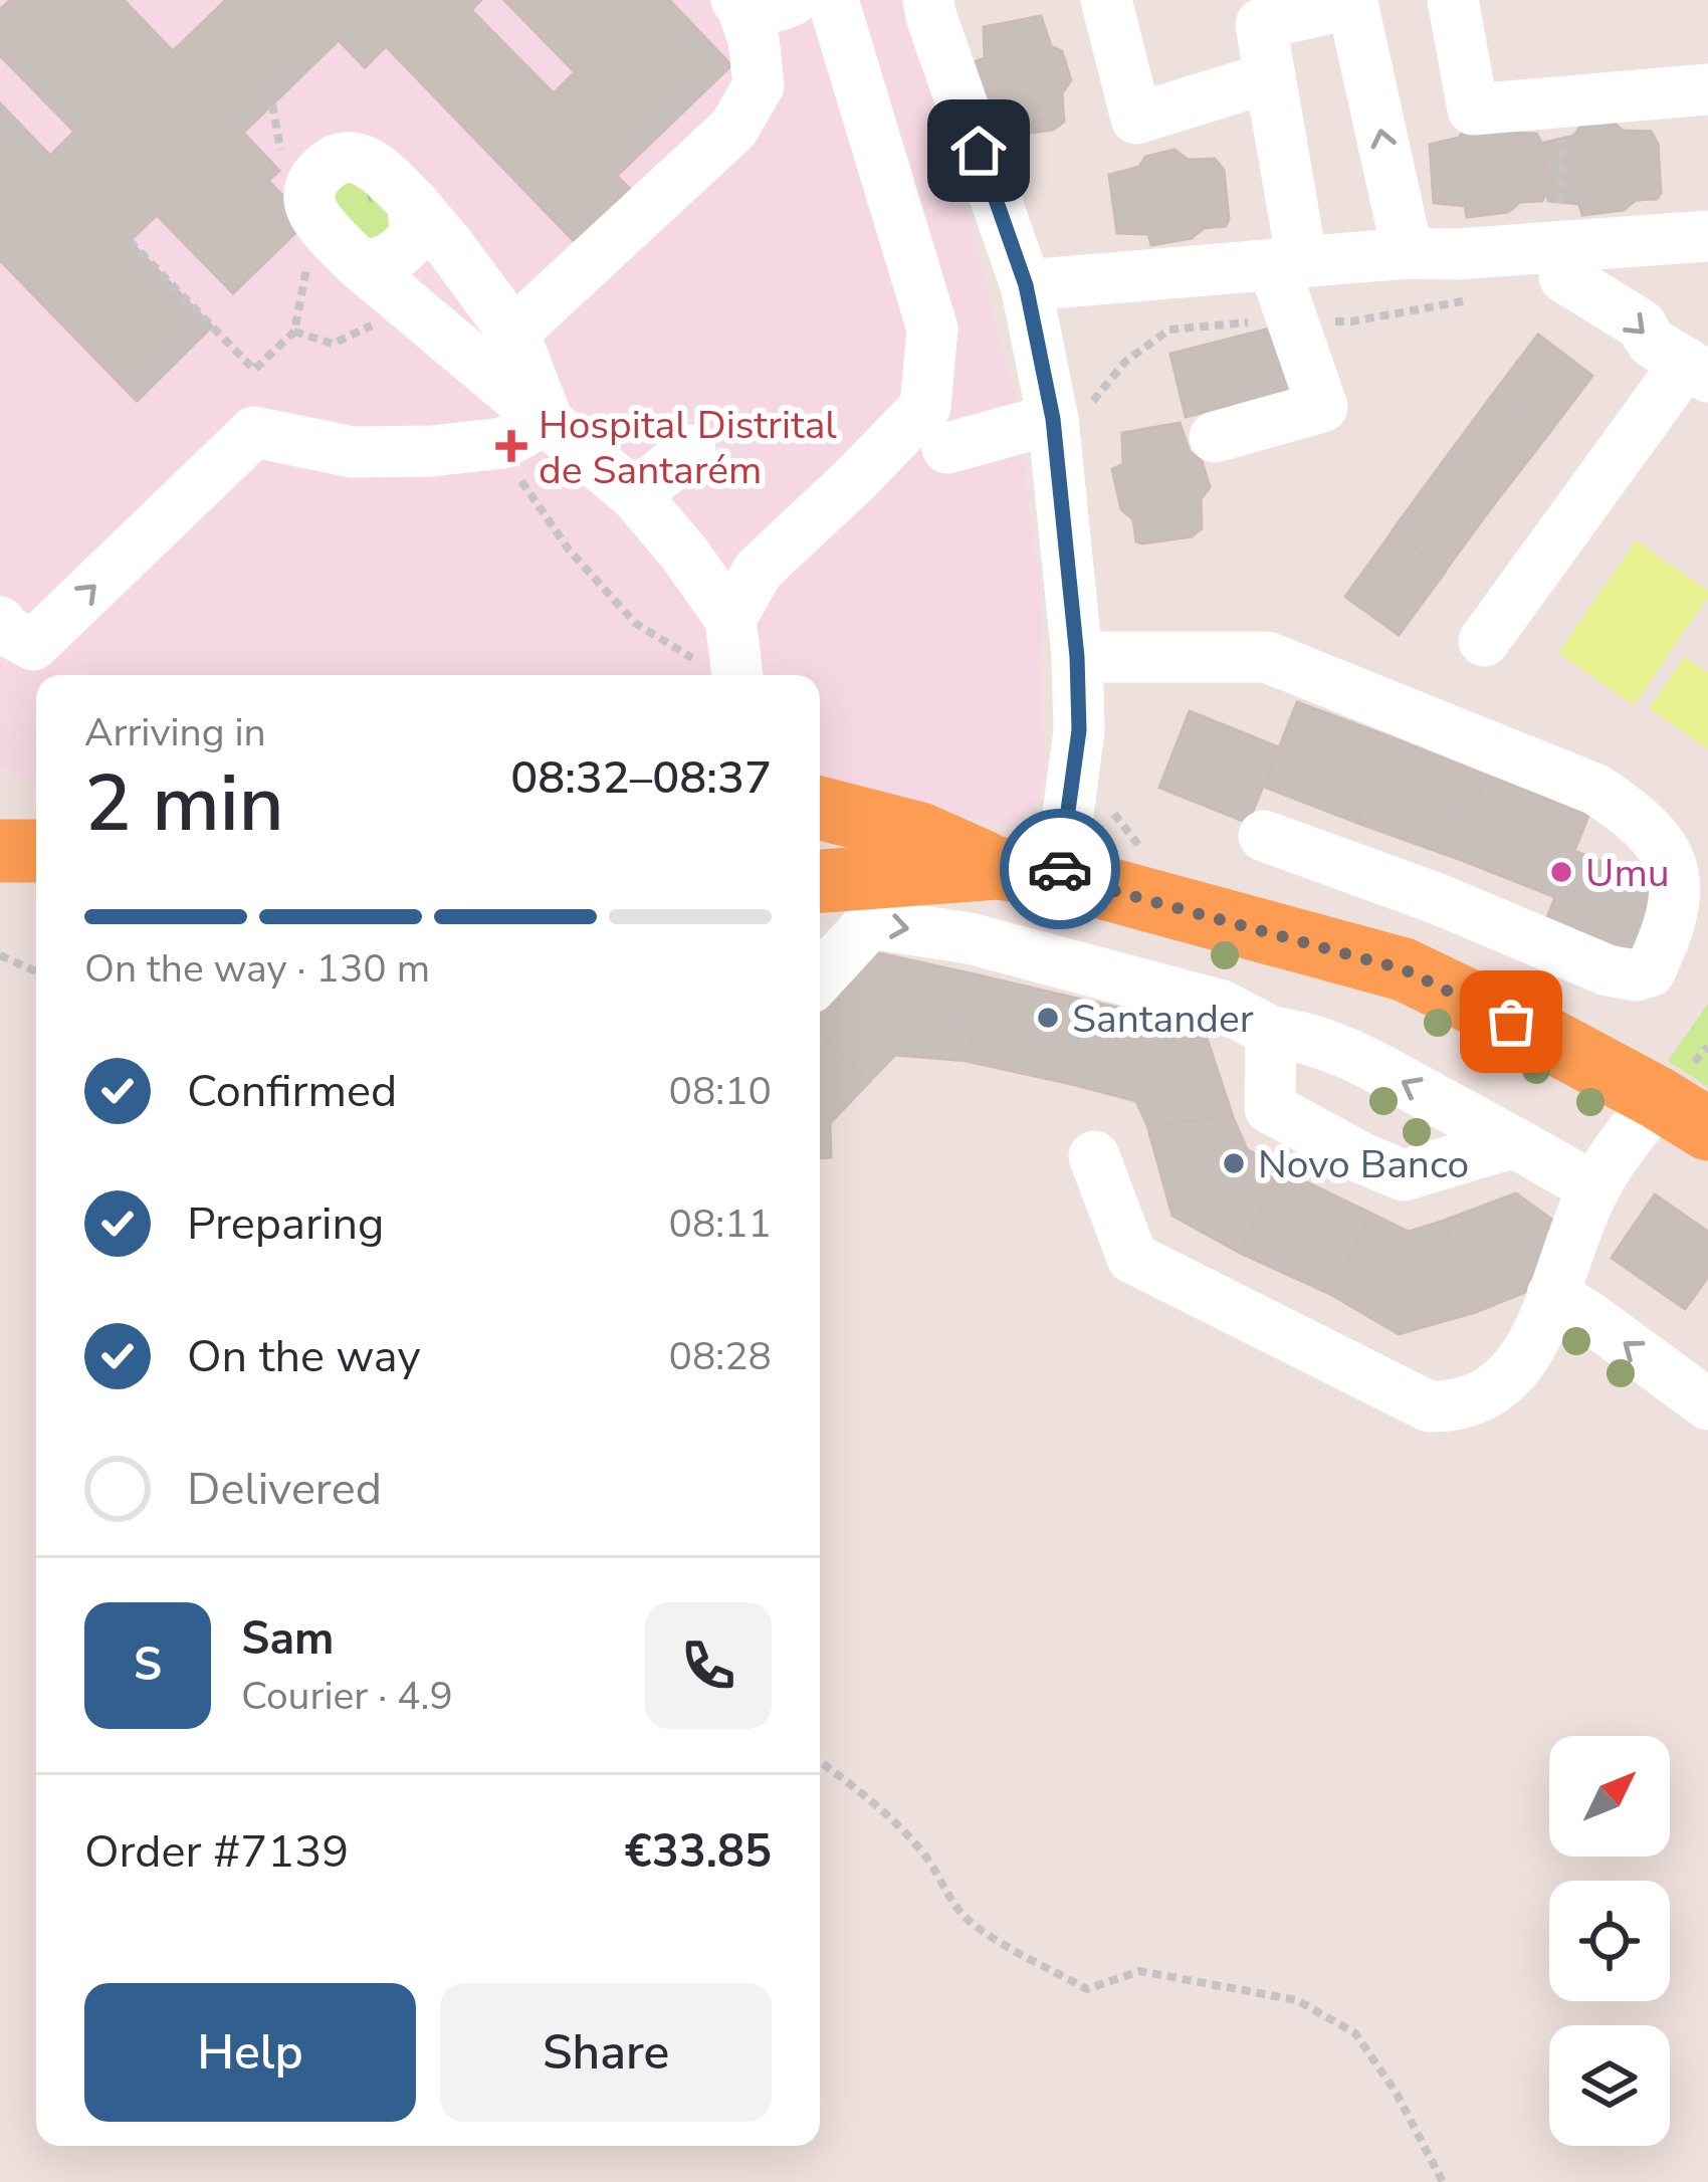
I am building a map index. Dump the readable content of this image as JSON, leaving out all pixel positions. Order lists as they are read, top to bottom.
{
  "places": {
    "health": ["Hospital Distrital de Santarém"],
    "other": ["Umu", "Santander", "Novo Banco"]
  },
  "north": "top right",
  "page": {
    "heading": ["2 min", "Arriving in", "08:32–08:37"],
    "panel": [
      "Sam",
      "Courier · 4.9",
      "Order #7139",
      "€33.85"
    ],
    "bar": "On the way · 130 m",
    "list": [
      ["Confirmed", "08:10"],
      ["Preparing", "08:11"],
      ["On the way", "08:28"],
      "Delivered"
    ],
    "round": "S",
    "buttons": ["Help", "Share"]
  }
}
